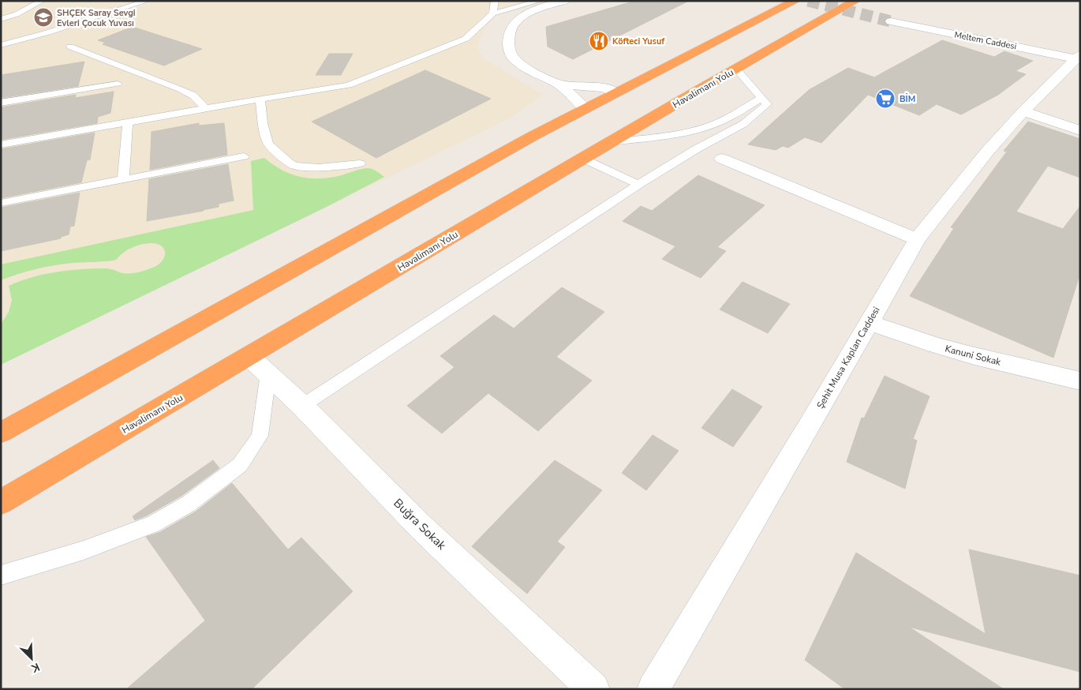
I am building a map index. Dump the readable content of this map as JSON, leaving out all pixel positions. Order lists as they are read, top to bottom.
{
  "streets": {
    "highway": ["Havalimanı Yolu"],
    "street": [
      "Meltem Caddesi",
      "Kanuni Sokak",
      "Şehit Musa Kaplan Caddesi",
      "Buğra Sokak"
    ]
  },
  "crossings": [
    ["Meltem Caddesi", "Şehit Musa Kaplan Caddesi"],
    ["Havalimanı Yolu", "Buğra Sokak"],
    ["Kanuni Sokak", "Şehit Musa Kaplan Caddesi"]
  ],
  "places": {
    "school or university": ["SHÇEK Saray Sevgi Evleri Çocuk Yuvası"],
    "restaurant": ["Köfteci Yusuf"],
    "supermarket": ["BİM"]
  },
  "north": "bottom right"
}
